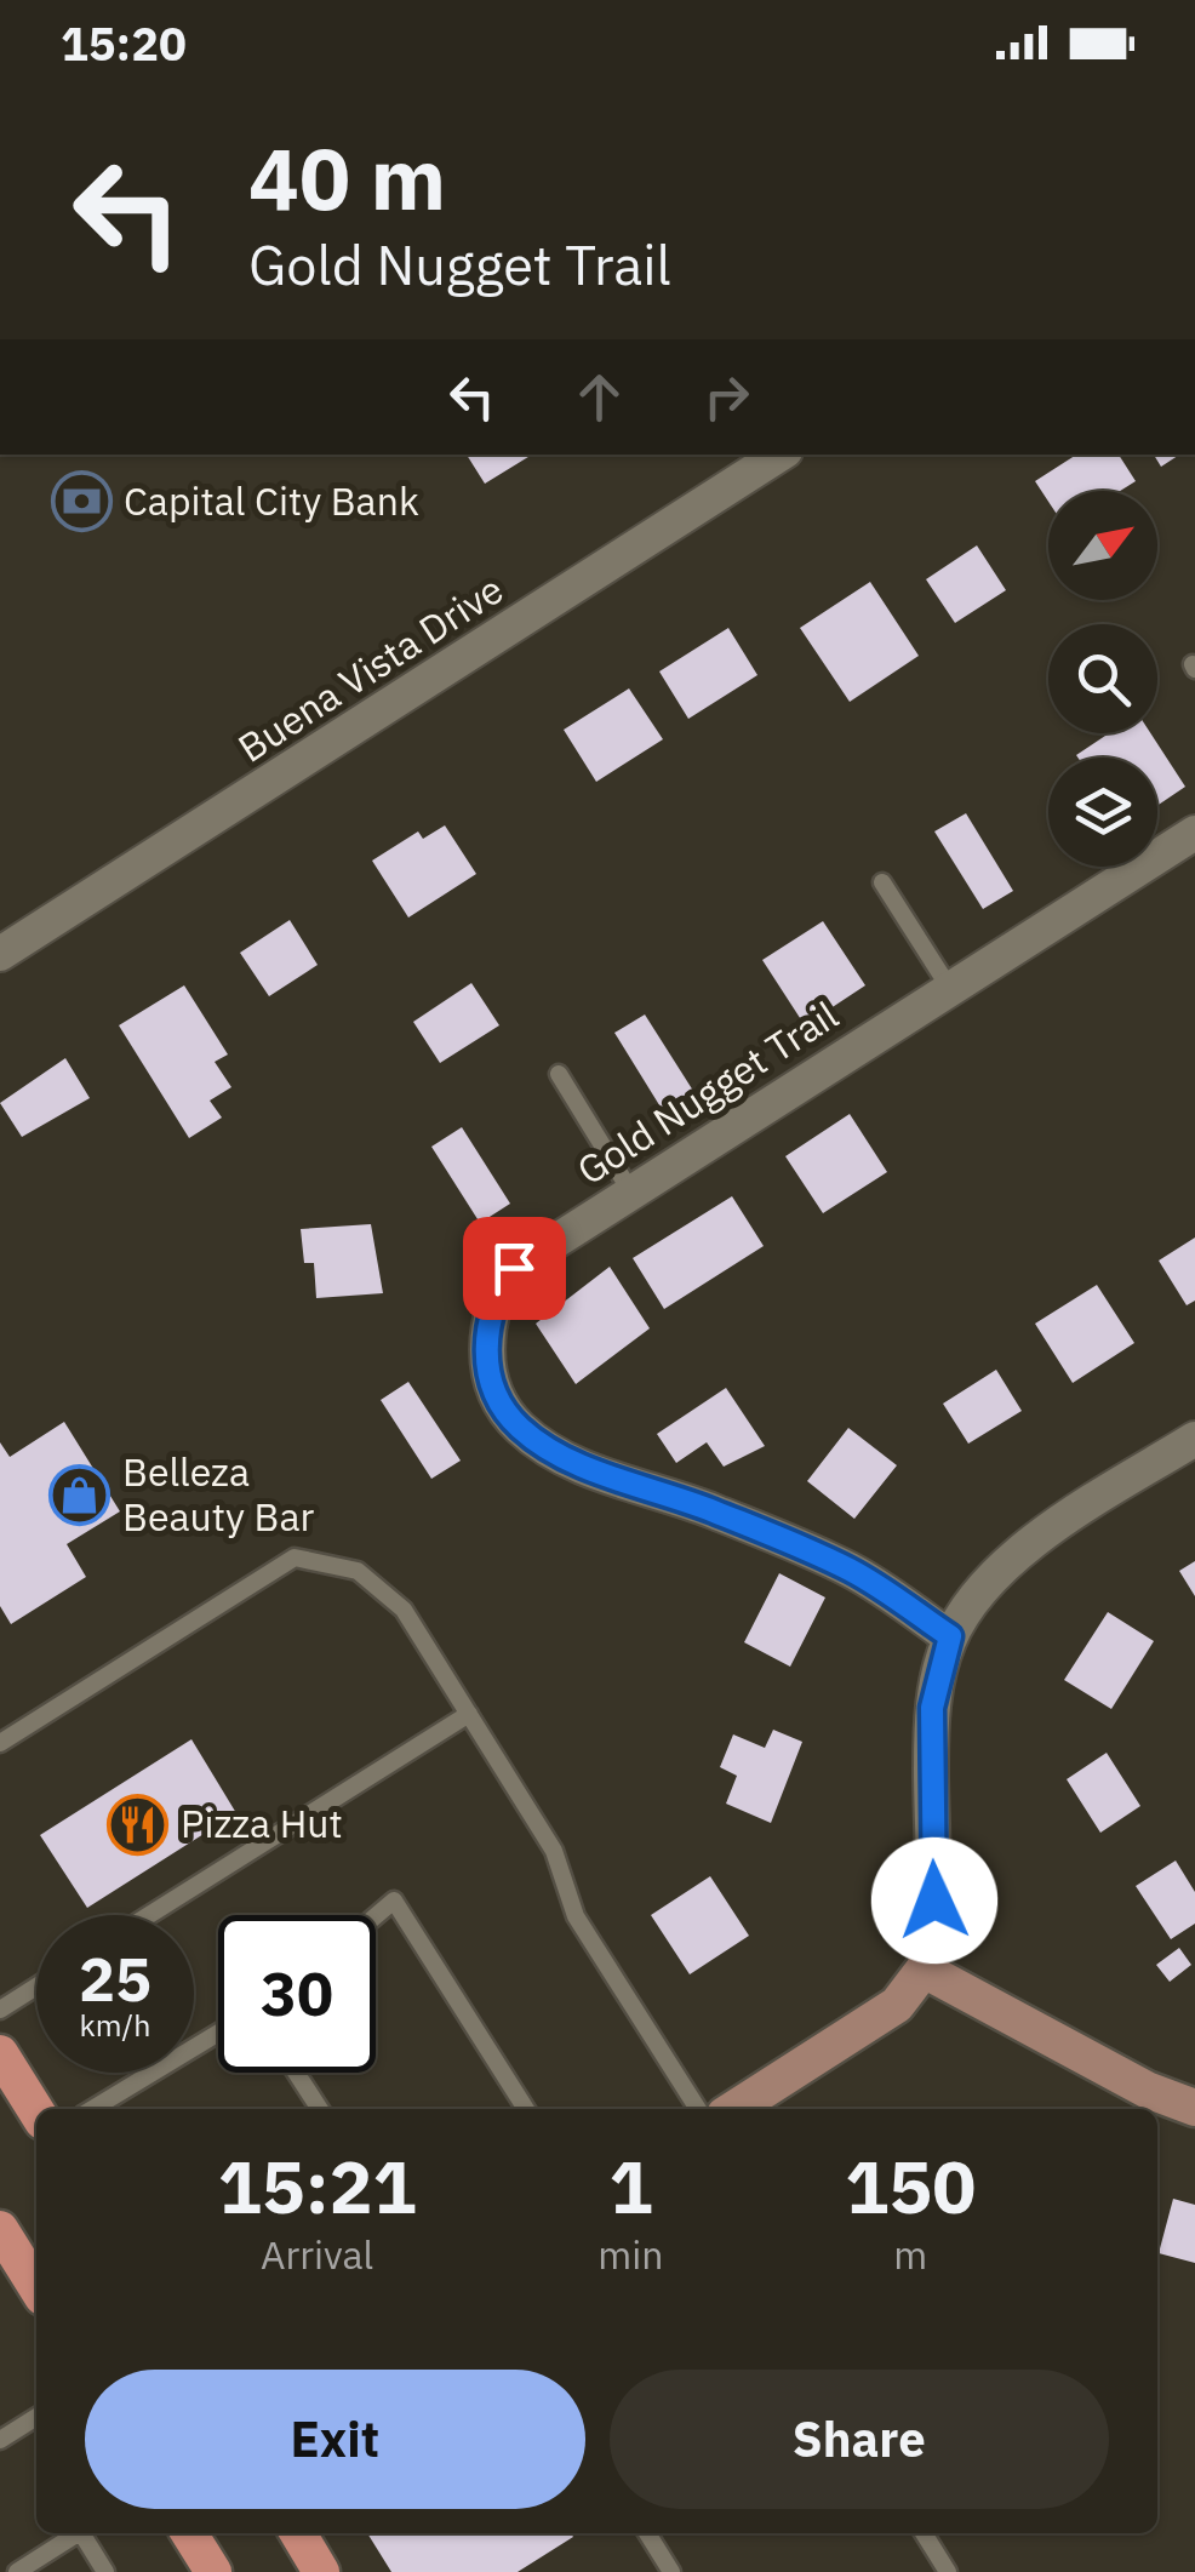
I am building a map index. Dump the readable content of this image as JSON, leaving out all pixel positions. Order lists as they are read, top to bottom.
{
  "streets": {
    "street": ["Buena Vista Drive", "Gold Nugget Trail"]
  },
  "places": {
    "bank": ["Capital City Bank"],
    "shop": ["Belleza Beauty Bar"],
    "restaurant": ["Pizza Hut"]
  },
  "north": "top right",
  "page": {
    "status": "15:20",
    "turn": ["40 m", "Gold Nugget Trail"],
    "speed": "25 km/h",
    "limit": "30",
    "eta": [
      "15:21",
      "Arrival",
      "1",
      "min",
      "150",
      "m"
    ],
    "buttons": ["Exit", "Share"]
  }
}
